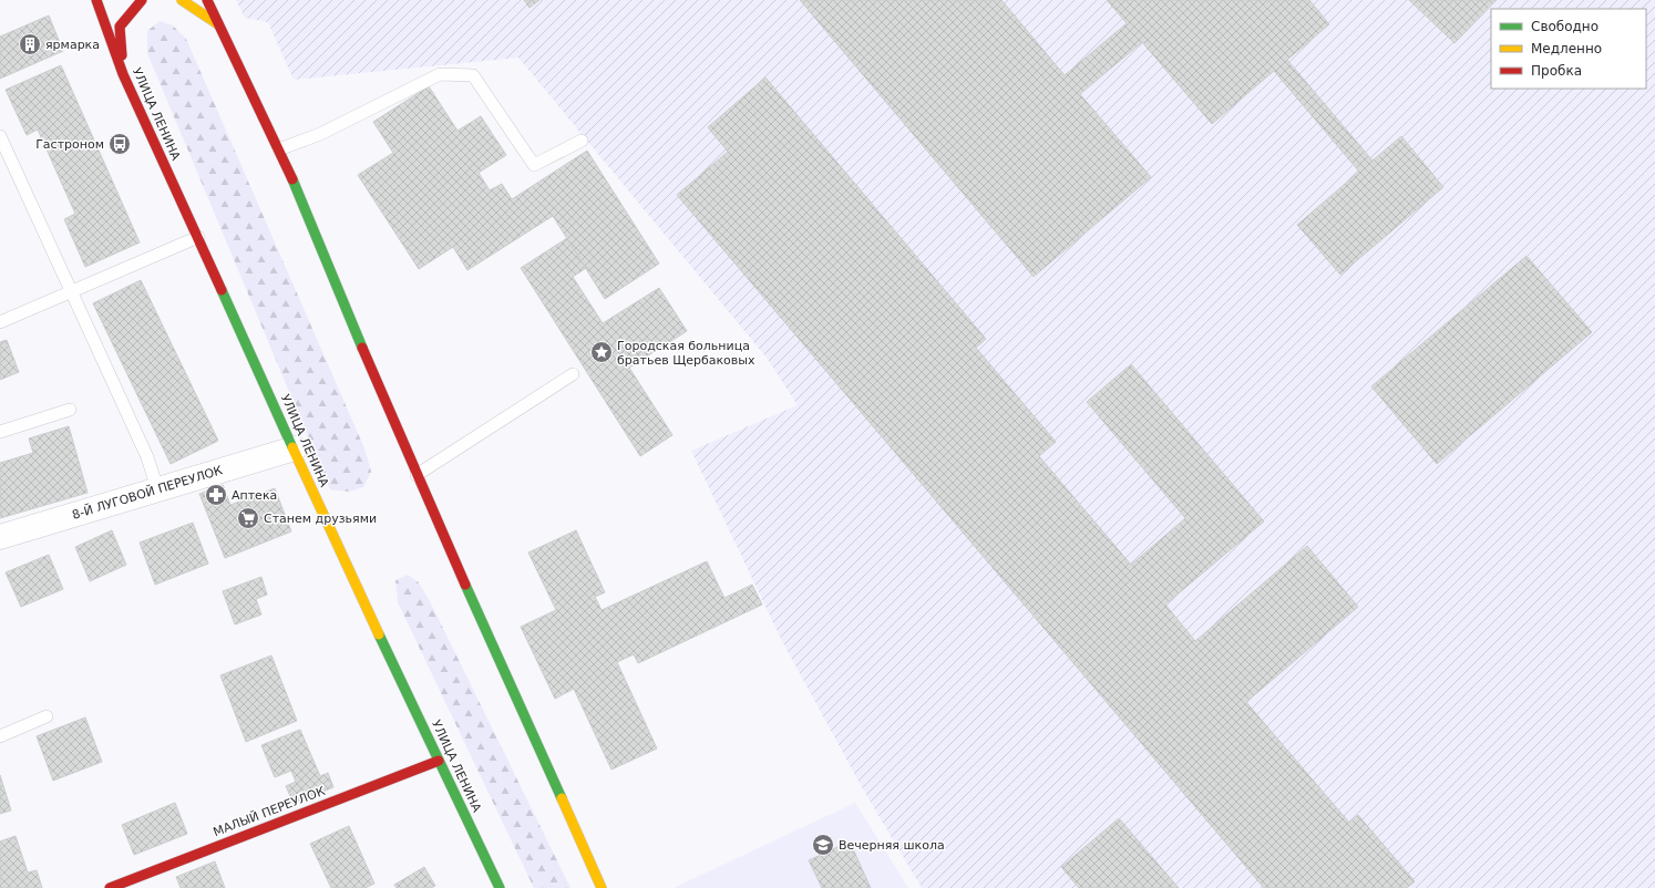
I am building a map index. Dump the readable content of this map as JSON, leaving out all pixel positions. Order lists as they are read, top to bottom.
{
  "streets": {
    "main road": ["УЛИЦА ЛЕНИНА", "МАЛЫЙ ПЕРЕУЛОК"],
    "street": ["8-Й ЛУГОВОЙ ПЕРЕУЛОК"]
  },
  "crossings": [
    ["УЛИЦА ЛЕНИНА", "8-Й ЛУГОВОЙ ПЕРЕУЛОК"],
    ["УЛИЦА ЛЕНИНА", "МАЛЫЙ ПЕРЕУЛОК"]
  ],
  "places": {
    "building": ["ярмарка"],
    "bus stop": ["Гастроном"],
    "place": ["Городская больница братьев Щербаковых"],
    "pharmacy": ["Аптека"],
    "supermarket": ["Станем друзьями"],
    "school or university": ["Вечерняя школа"]
  },
  "legend": ["Свободно", "Медленно", "Пробка"]
}
